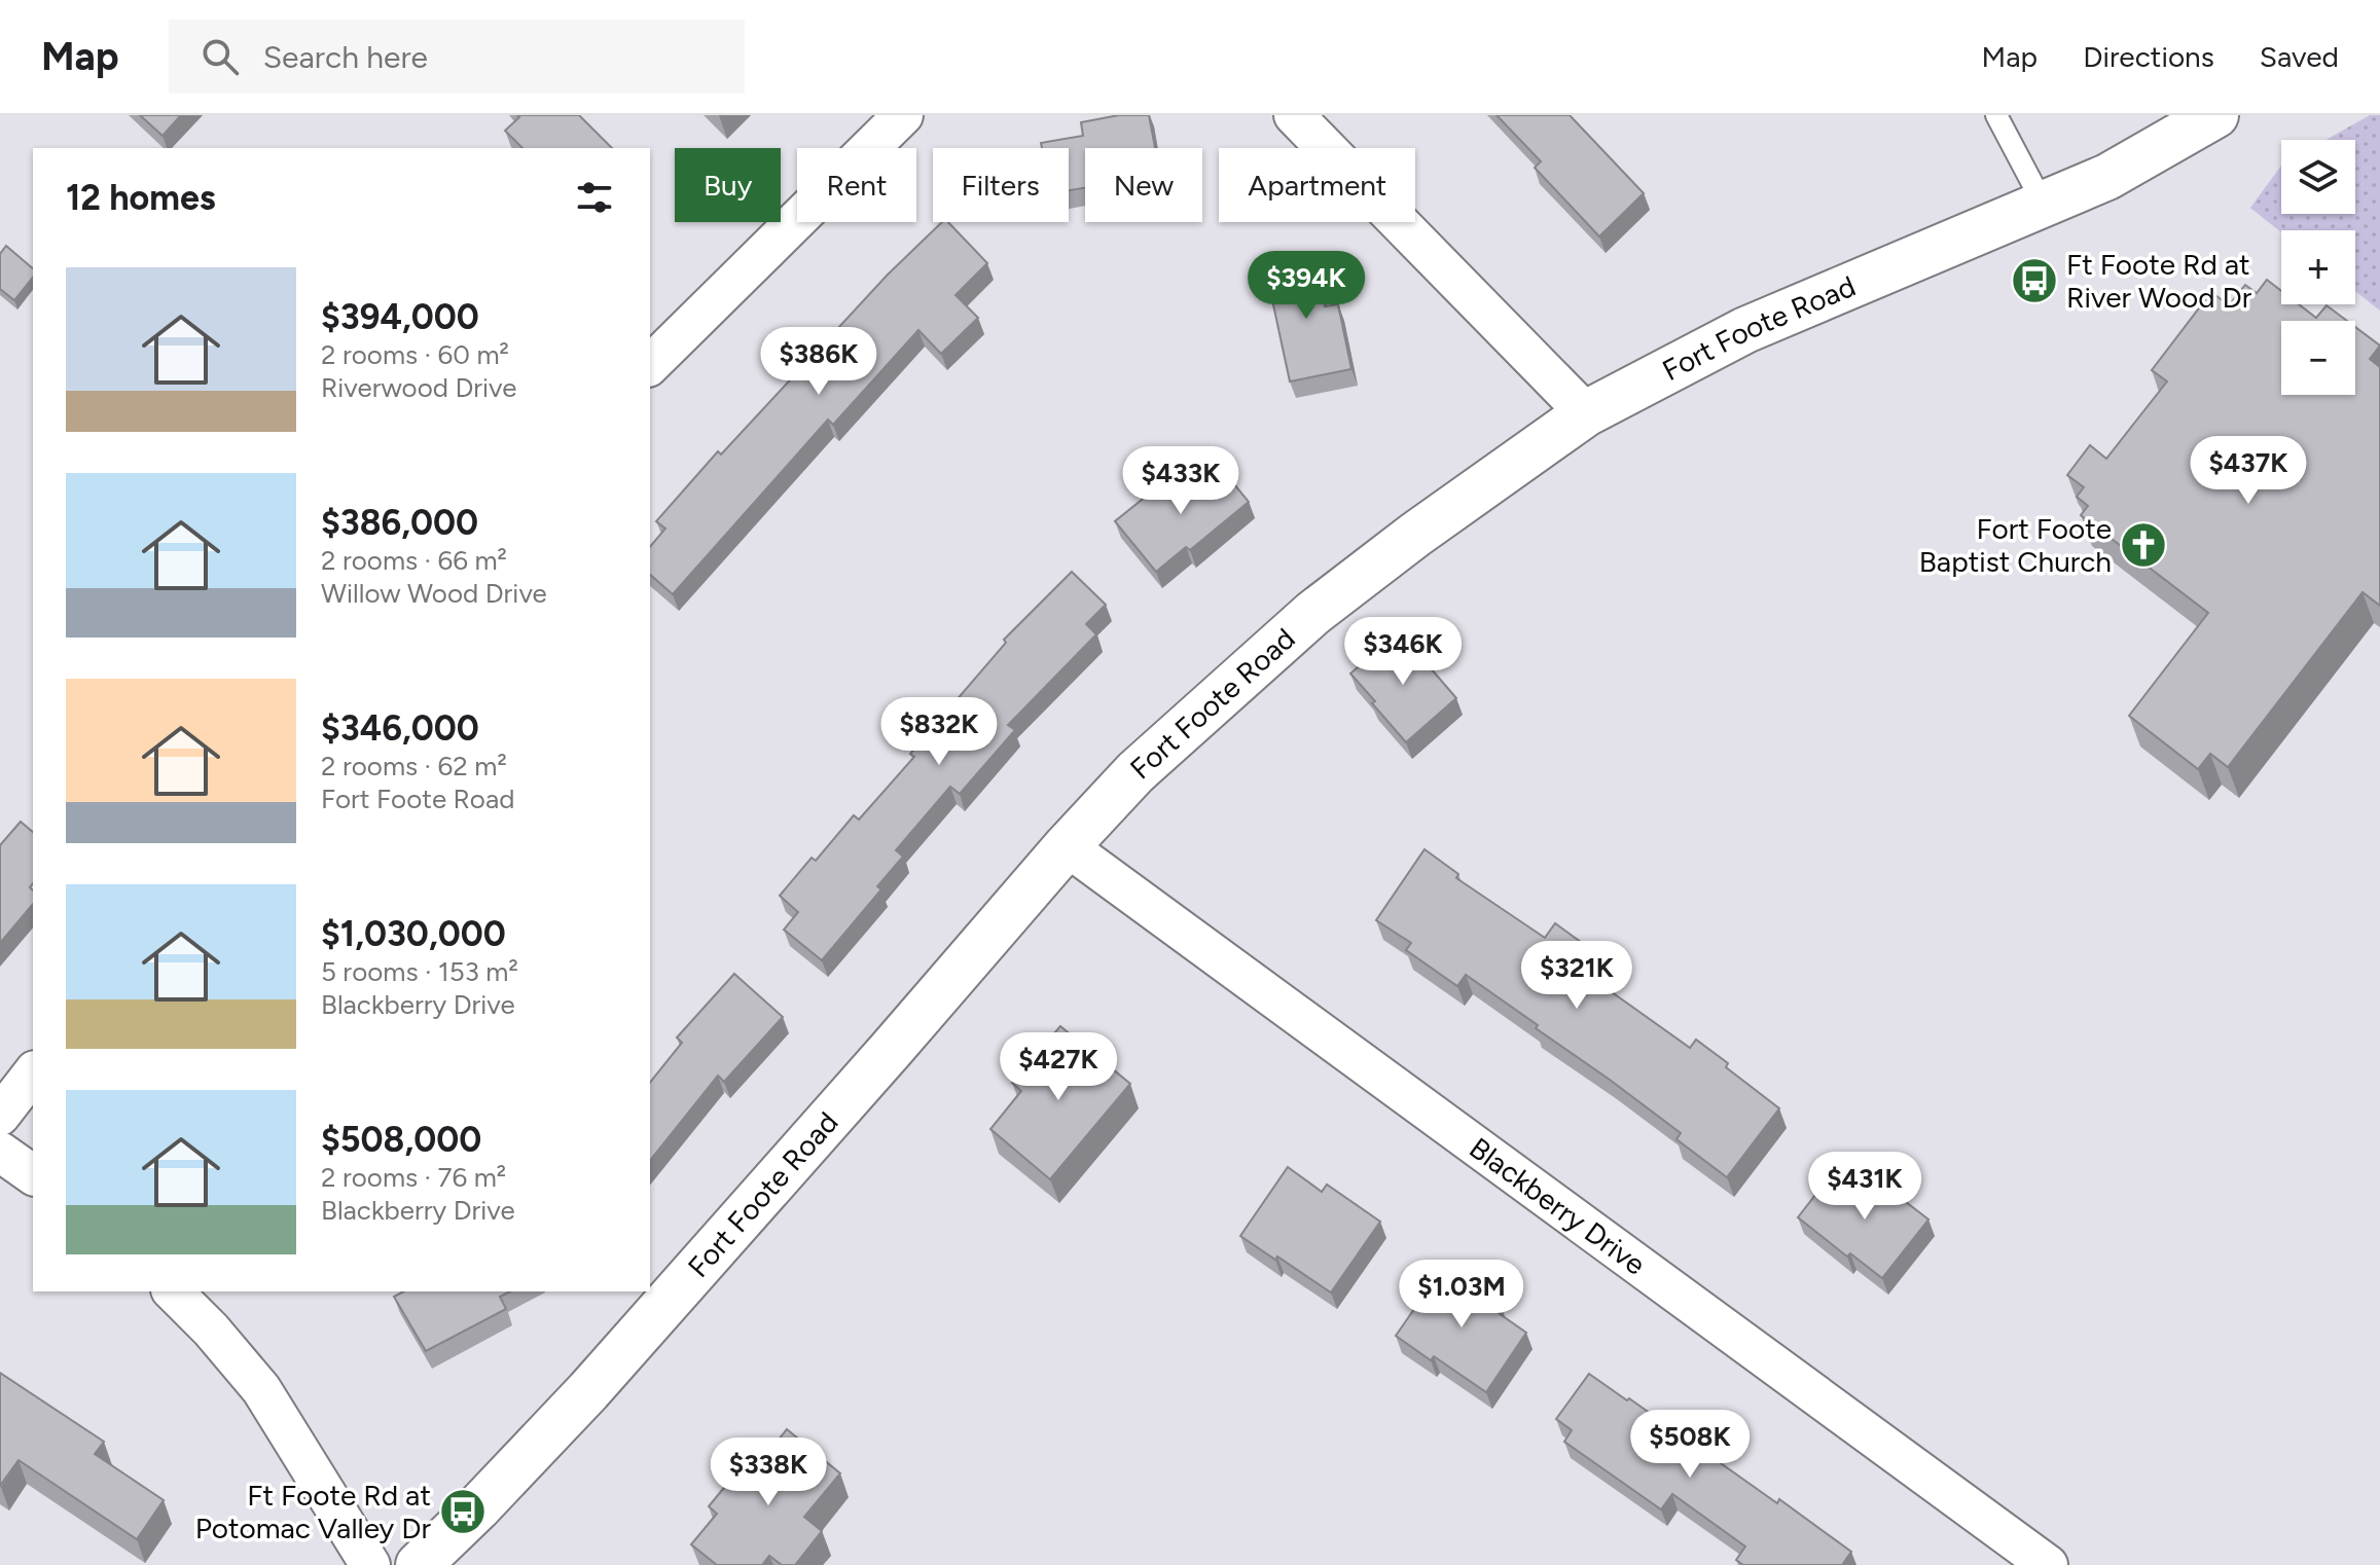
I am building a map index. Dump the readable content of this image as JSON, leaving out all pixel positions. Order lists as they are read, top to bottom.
{
  "streets": {
    "street": ["Fort Foote Road", "Blackberry Drive"]
  },
  "crossings": [
    ["Fort Foote Road", "Blackberry Drive"]
  ],
  "places": {
    "bus stop": ["Ft Foote Rd at River Wood Dr", "Ft Foote Rd at Potomac Valley Dr"],
    "church": ["Fort Foote Baptist Church"]
  },
  "page": {
    "header": "Map",
    "search": "Search here",
    "nav": ["Map", "Directions", "Saved"],
    "map_buttons": ["+", "−"],
    "chip": [
      "Buy",
      "Rent",
      "Filters",
      "New",
      "Apartment"
    ],
    "heading": "12 homes",
    "list": [
      {
        "name": "$394,000",
        "note": "2 rooms · 60 m² · Riverwood Drive"
      },
      {
        "name": "$386,000",
        "note": "2 rooms · 66 m² · Willow Wood Drive"
      },
      {
        "name": "$346,000",
        "note": "2 rooms · 62 m² · Fort Foote Road"
      },
      {
        "name": "$1,030,000",
        "note": "5 rooms · 153 m² · Blackberry Drive"
      },
      {
        "name": "$508,000",
        "note": "2 rooms · 76 m² · Blackberry Drive"
      }
    ],
    "price": [
      "$394K",
      "$386K",
      "$437K",
      "$433K",
      "$346K",
      "$832K",
      "$321K",
      "$427K",
      "$431K",
      "$1.03M",
      "$508K",
      "$338K"
    ]
  }
}
